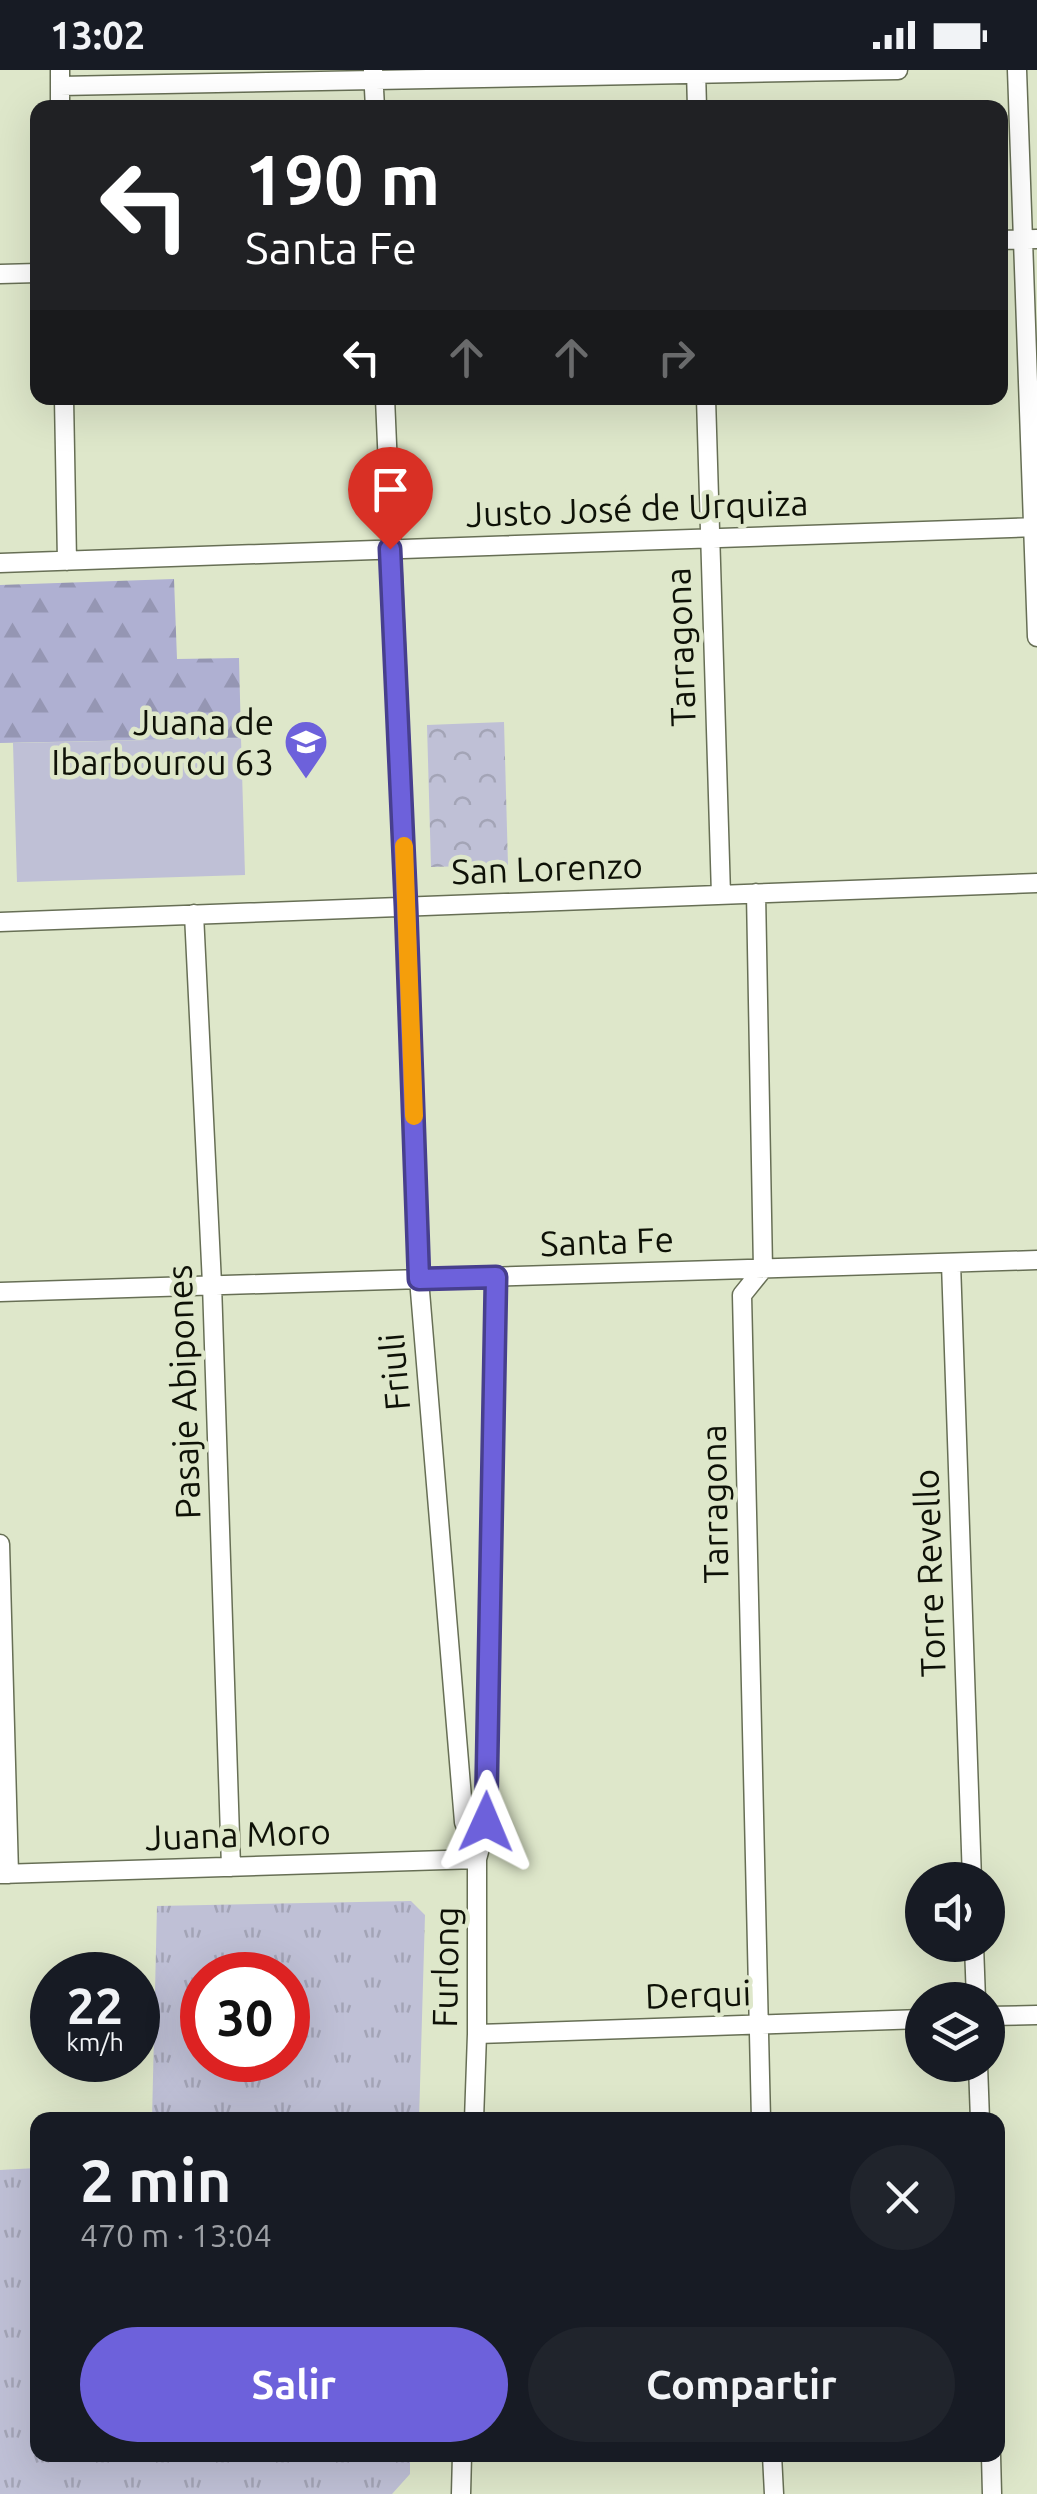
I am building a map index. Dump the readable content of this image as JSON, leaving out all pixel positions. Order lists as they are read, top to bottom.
{
  "streets": {
    "street": [
      "Justo José de Urquiza",
      "Tarragona",
      "San Lorenzo",
      "Santa Fe",
      "Friuli",
      "Pasaje Abipones",
      "Torre Revello",
      "Juana Moro",
      "Furlong",
      "Derqui"
    ]
  },
  "crossings": [
    ["Justo José de Urquiza", "Tarragona"],
    ["Justo José de Urquiza", "Friuli"],
    ["Tarragona", "San Lorenzo"],
    ["Tarragona", "Santa Fe"],
    ["Tarragona", "Derqui"],
    ["San Lorenzo", "Friuli"],
    ["San Lorenzo", "Pasaje Abipones"],
    ["Santa Fe", "Friuli"],
    ["Santa Fe", "Pasaje Abipones"],
    ["Santa Fe", "Torre Revello"],
    ["Santa Fe", "Furlong"],
    ["Friuli", "Juana Moro"],
    ["Friuli", "Furlong"],
    ["Pasaje Abipones", "Juana Moro"],
    ["Juana Moro", "Furlong"],
    ["Furlong", "Derqui"]
  ],
  "places": {
    "school or university": ["Juana de Ibarbourou 63"]
  },
  "page": {
    "status": "13:02",
    "turn": ["190 m", "Santa Fe"],
    "speed": "22 km/h",
    "limit": "30",
    "heading": ["2 min", "470 m · 13:04"],
    "buttons": ["Salir", "Compartir"]
  }
}
